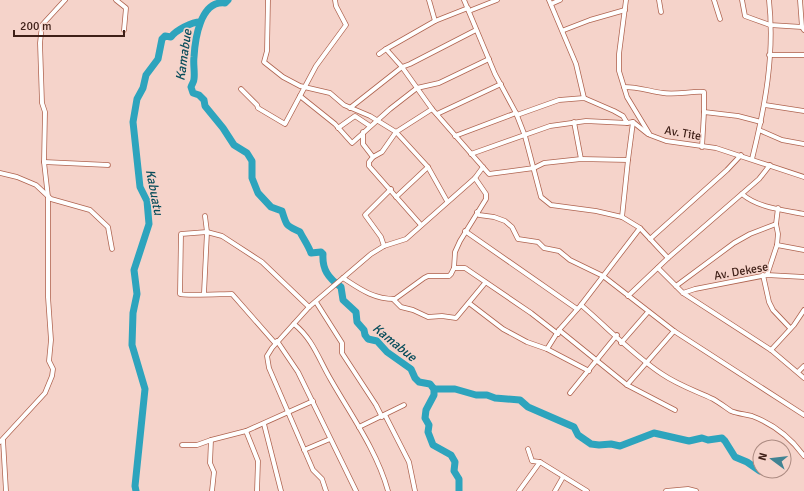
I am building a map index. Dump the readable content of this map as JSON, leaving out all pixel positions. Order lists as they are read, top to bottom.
{
  "streets": {
    "street": ["Av. Tite", "Av. Dekese"]
  },
  "water": ["Kamabue", "Kabuatu"],
  "scale_bar": "200 m",
  "north": "left"
}
